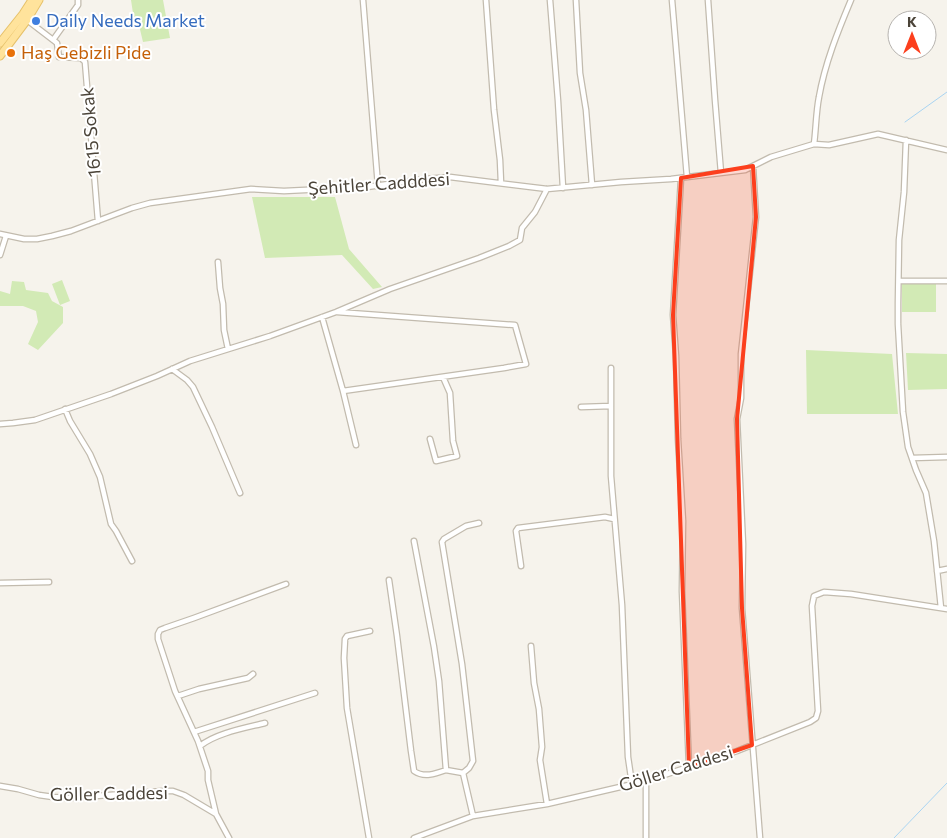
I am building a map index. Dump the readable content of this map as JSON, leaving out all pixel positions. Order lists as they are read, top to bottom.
{
  "streets": {
    "street": ["1615 Sokak", "Şehitler Cadddesi", "Göller Caddesi"]
  },
  "crossings": [
    ["1615 Sokak", "Şehitler Cadddesi"]
  ],
  "places": ["Daily Needs Market", "Haş Gebizli Pide"],
  "north": "top"
}
